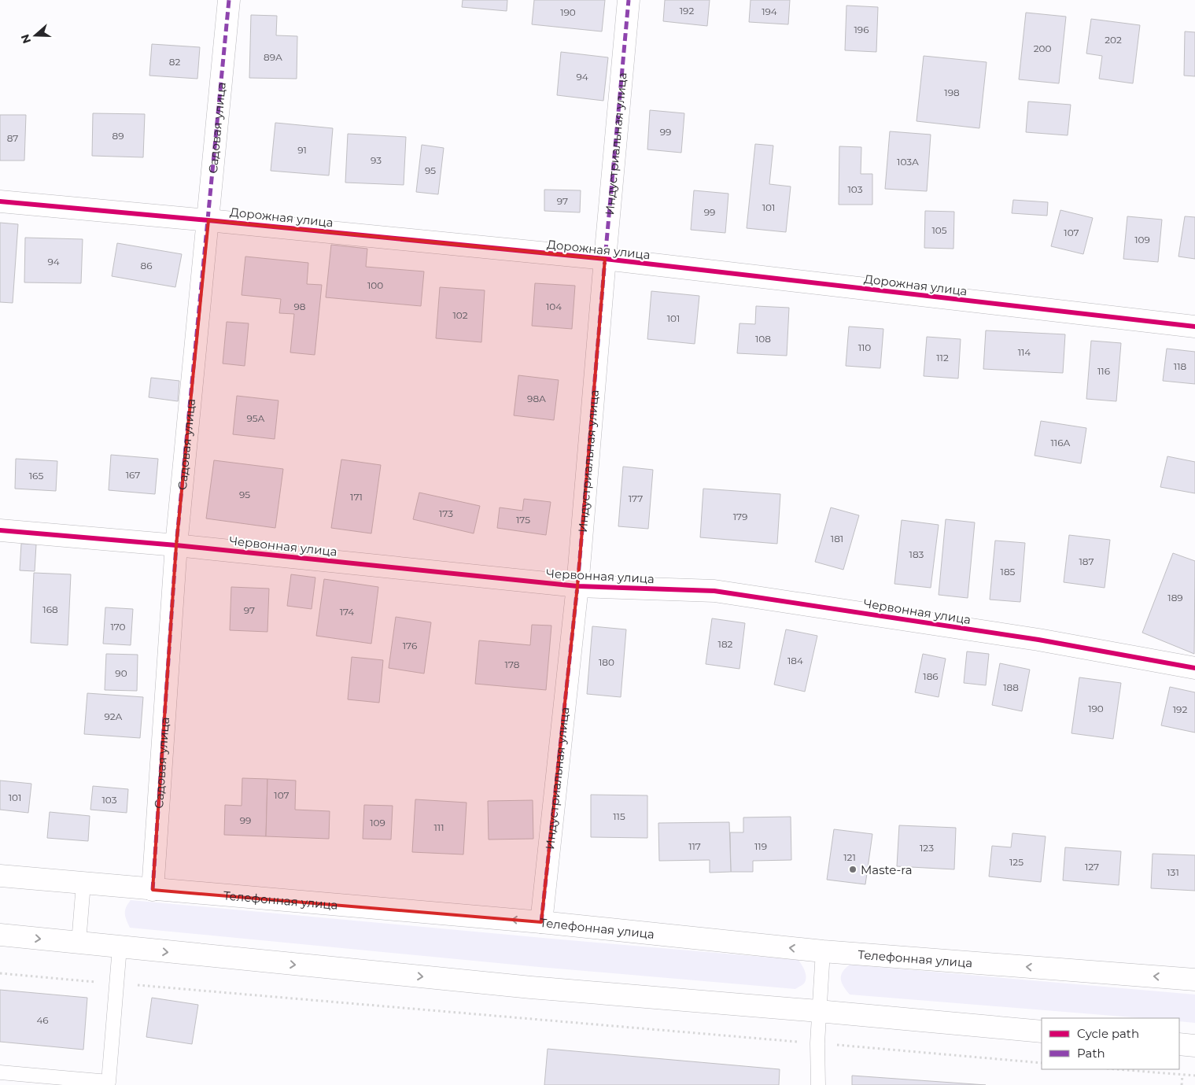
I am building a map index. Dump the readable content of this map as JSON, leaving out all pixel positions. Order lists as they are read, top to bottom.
{
  "streets": {
    "street": [
      "Садовая улица",
      "Индустриальная улица",
      "Дорожная улица",
      "Червонная улица",
      "Телефонная улица"
    ]
  },
  "crossings": [
    ["Садовая улица", "Дорожная улица"],
    ["Садовая улица", "Червонная улица"],
    ["Садовая улица", "Телефонная улица"],
    ["Индустриальная улица", "Дорожная улица"],
    ["Индустриальная улица", "Червонная улица"],
    ["Индустриальная улица", "Телефонная улица"]
  ],
  "places": ["Maste-ra"],
  "house_numbers": [
    "192",
    "194",
    "190",
    "196",
    "202",
    "200",
    "89А",
    "82",
    "94",
    "198",
    "99",
    "89",
    "87",
    "91",
    "93",
    "103А",
    "95",
    "103",
    "97",
    "101",
    "99",
    "105",
    "107",
    "109",
    "94",
    "86",
    "100",
    "98",
    "104",
    "102",
    "101",
    "108",
    "110",
    "114",
    "112",
    "118",
    "116",
    "98А",
    "95А",
    "116А",
    "167",
    "165",
    "95",
    "171",
    "177",
    "173",
    "179",
    "175",
    "181",
    "183",
    "187",
    "185",
    "189",
    "168",
    "97",
    "174",
    "170",
    "182",
    "176",
    "184",
    "180",
    "178",
    "90",
    "186",
    "188",
    "190",
    "192",
    "92А",
    "107",
    "101",
    "103",
    "115",
    "99",
    "109",
    "111",
    "117",
    "119",
    "123",
    "121",
    "125",
    "127",
    "131",
    "46"
  ],
  "legend": ["Cycle path", "Path"],
  "north": "left"
}
